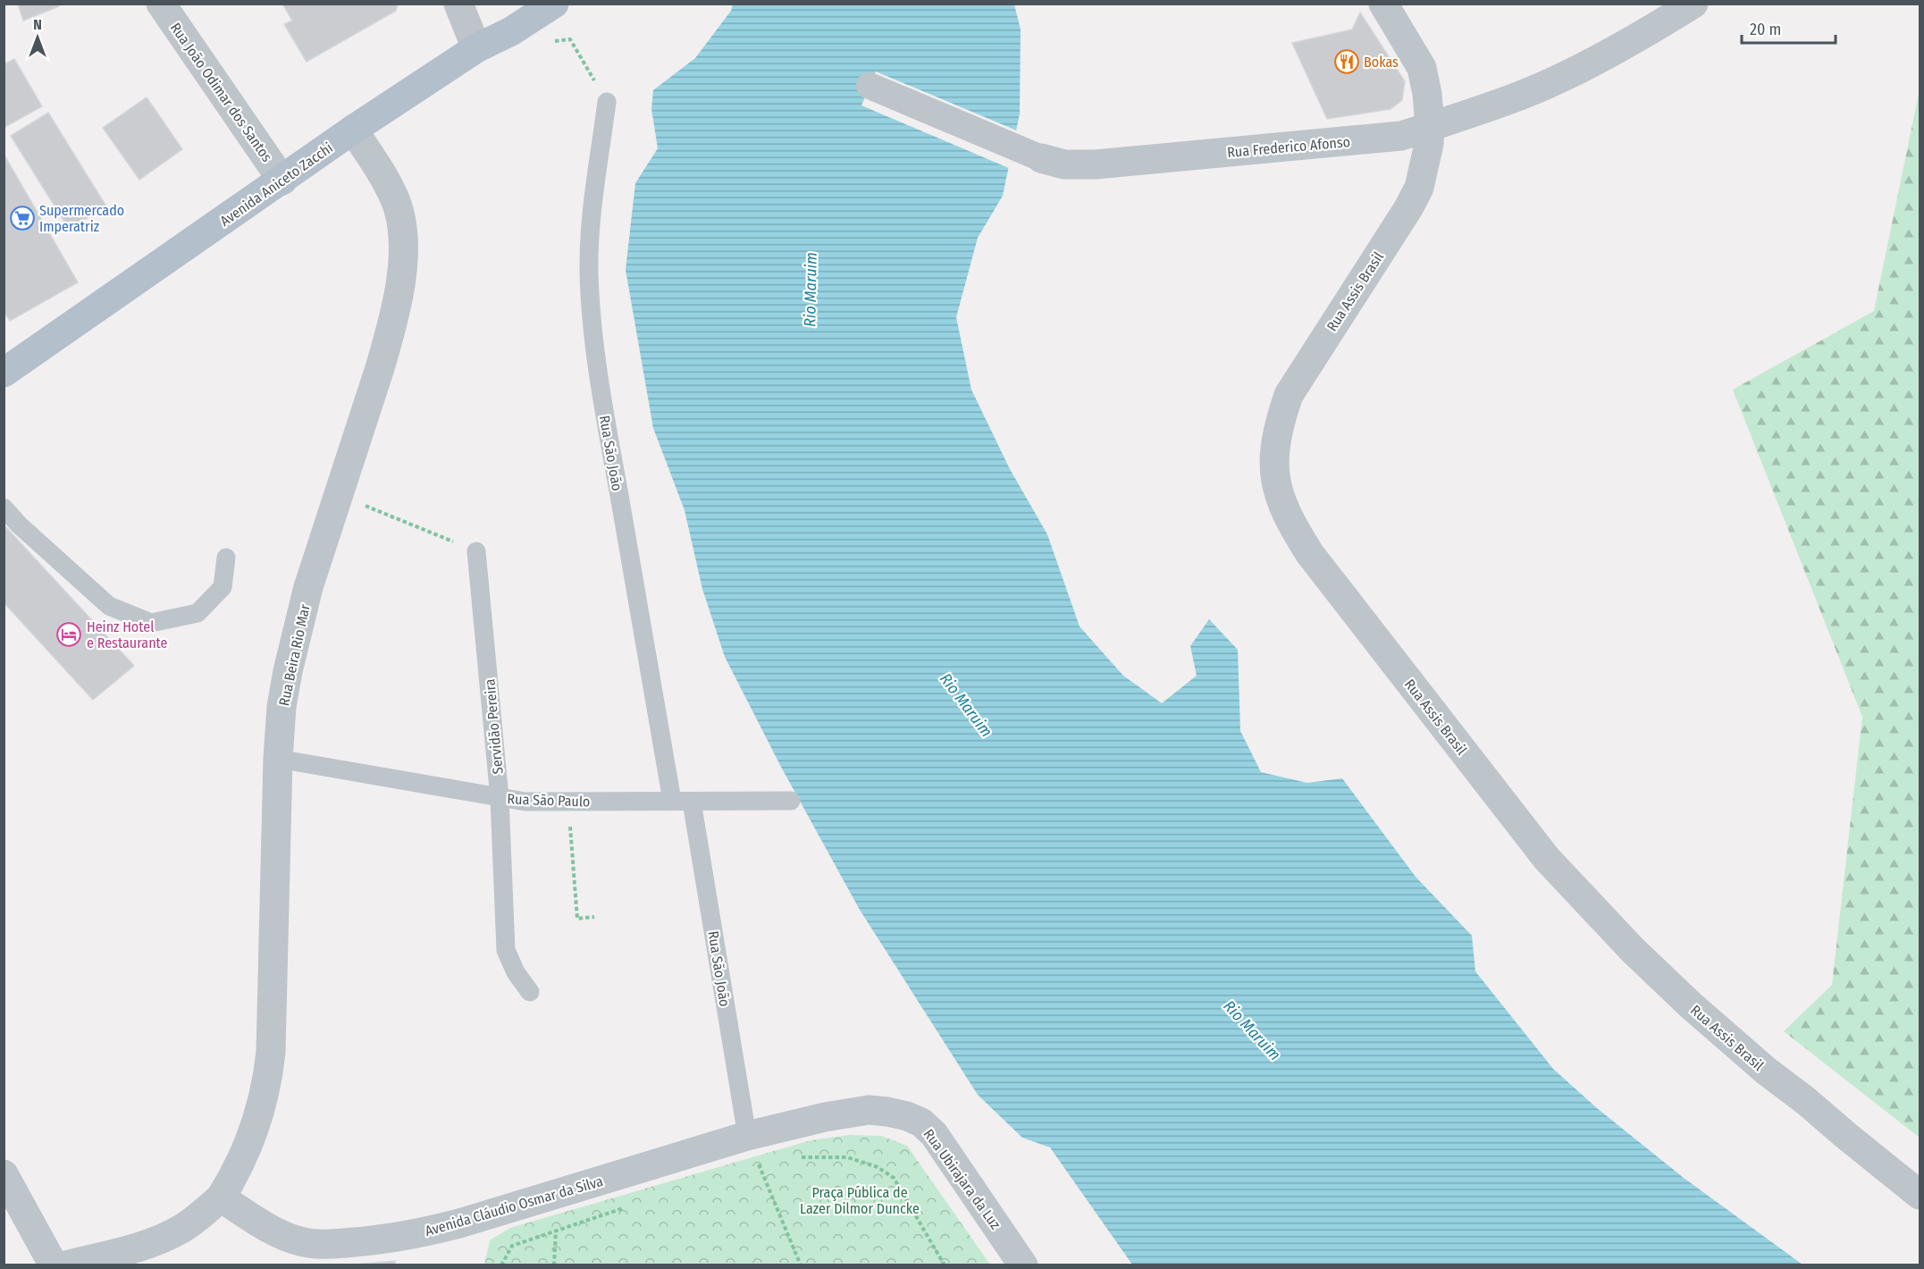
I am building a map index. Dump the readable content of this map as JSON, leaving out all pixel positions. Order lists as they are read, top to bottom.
{
  "streets": {
    "main road": ["Avenida Aniceto Zacchi"],
    "street": [
      "Rua João Odimar dos Santos",
      "Rua Frederico Afonso",
      "Rua Assis Brasil",
      "Rua Beira Rio Mar",
      "Rua Ubirajara da Luz",
      "Avenida Cláudio Osmar da Silva"
    ],
    "lane": ["Rua São João", "Servidão Pereira", "Rua São Paulo"]
  },
  "crossings": [
    ["Rua João Odimar dos Santos", "Avenida Aniceto Zacchi"],
    ["Rua Frederico Afonso", "Rua Assis Brasil"],
    ["Avenida Aniceto Zacchi", "Rua Beira Rio Mar"],
    ["Rua São João", "Rua São Paulo"],
    ["Rua São João", "Avenida Cláudio Osmar da Silva"],
    ["Rua Beira Rio Mar", "Rua São Paulo"],
    ["Rua Beira Rio Mar", "Avenida Cláudio Osmar da Silva"],
    ["Servidão Pereira", "Rua São Paulo"],
    ["Rua Ubirajara da Luz", "Avenida Cláudio Osmar da Silva"]
  ],
  "water": ["Rio Maruim"],
  "parks": ["Praça Pública de Lazer Dilmor Duncke"],
  "places": {
    "restaurant": ["Bokas"],
    "supermarket": ["Supermercado Imperatriz"],
    "hotel": ["Heinz Hotel e Restaurante"]
  },
  "scale_bar": "20 m",
  "north": "top"
}
